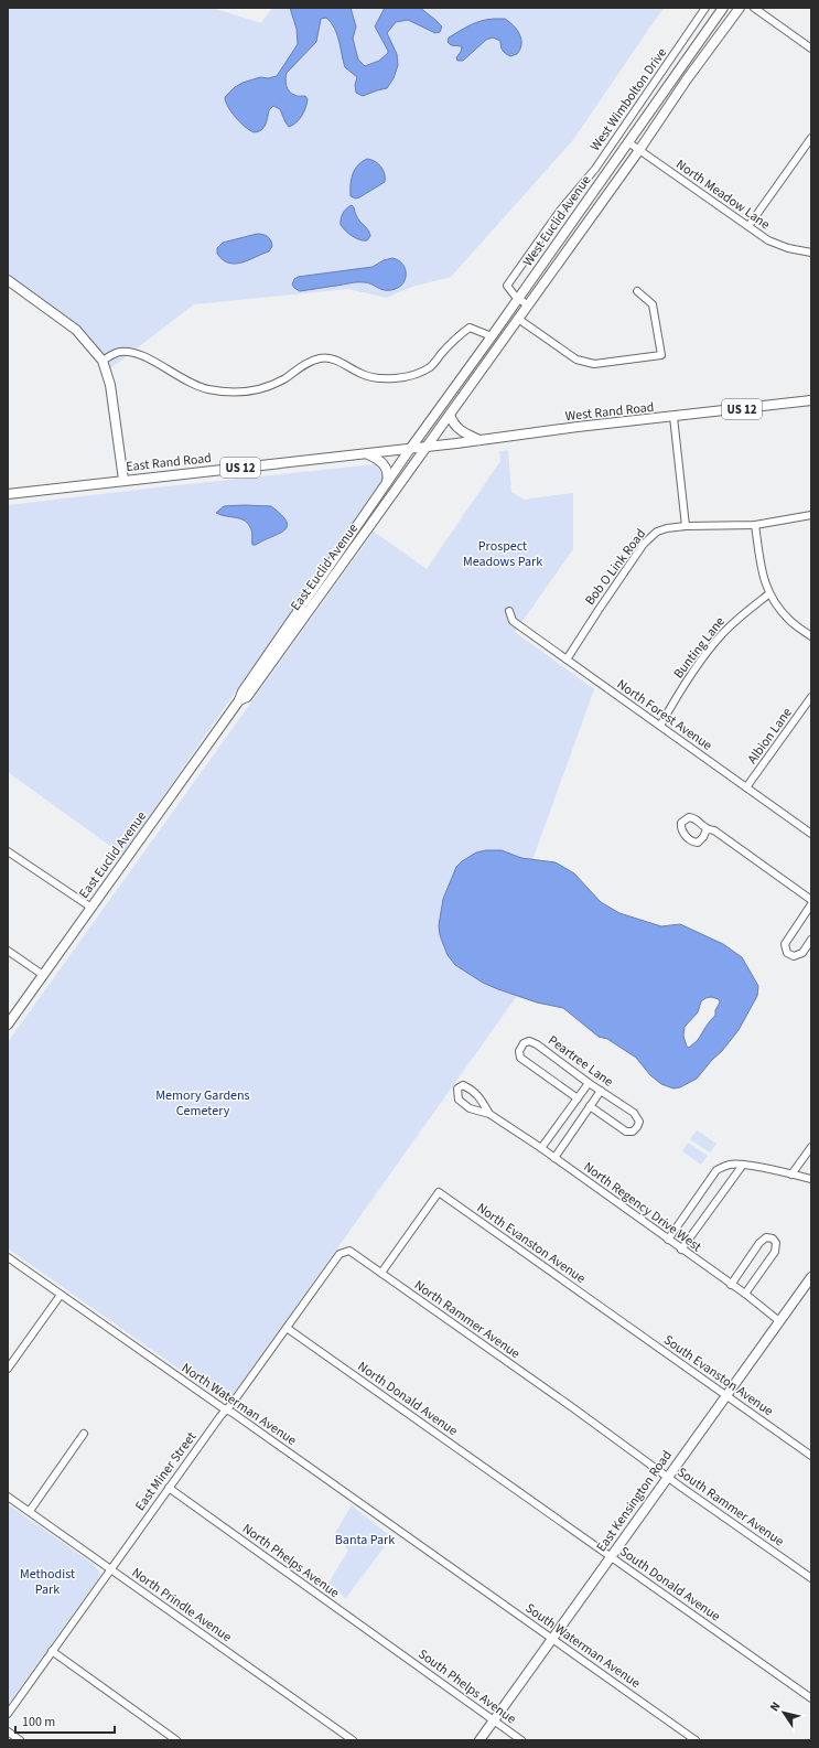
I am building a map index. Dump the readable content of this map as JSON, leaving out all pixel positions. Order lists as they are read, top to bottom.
{
  "streets": {
    "main road": [
      "West Euclid Avenue",
      "US 12",
      "West Rand Road",
      "East Rand Road",
      "East Euclid Avenue",
      "East Kensington Road"
    ],
    "street": [
      "West Wimbolton Drive",
      "North Meadow Lane",
      "Bob O Link Road",
      "Bunting Lane",
      "North Forest Avenue",
      "Albion Lane",
      "Peartree Lane",
      "North Regency Drive West",
      "North Evanston Avenue",
      "North Rammer Avenue",
      "South Evanston Avenue",
      "North Donald Avenue",
      "North Waterman Avenue",
      "East Miner Street",
      "South Rammer Avenue",
      "North Phelps Avenue",
      "South Donald Avenue",
      "North Prindle Avenue",
      "South Waterman Avenue",
      "South Phelps Avenue"
    ]
  },
  "crossings": [
    ["West Wimbolton Drive", "West Euclid Avenue"],
    ["North Meadow Lane", "West Euclid Avenue"],
    ["West Euclid Avenue", "West Rand Road"],
    ["West Euclid Avenue", "East Rand Road"],
    ["West Euclid Avenue", "East Euclid Avenue"],
    ["West Rand Road", "East Rand Road"],
    ["West Rand Road", "East Euclid Avenue"],
    ["East Rand Road", "East Euclid Avenue"],
    ["Bob O Link Road", "North Forest Avenue"],
    ["Bunting Lane", "North Forest Avenue"],
    ["North Forest Avenue", "Albion Lane"],
    ["North Regency Drive West", "East Kensington Road"],
    ["North Evanston Avenue", "North Rammer Avenue"],
    ["North Evanston Avenue", "South Evanston Avenue"],
    ["North Rammer Avenue", "East Miner Street"],
    ["North Rammer Avenue", "South Rammer Avenue"],
    ["South Evanston Avenue", "East Kensington Road"],
    ["North Donald Avenue", "East Miner Street"],
    ["North Donald Avenue", "South Donald Avenue"],
    ["North Waterman Avenue", "East Miner Street"],
    ["North Waterman Avenue", "South Waterman Avenue"],
    ["East Miner Street", "North Phelps Avenue"],
    ["East Miner Street", "North Prindle Avenue"],
    ["East Kensington Road", "South Rammer Avenue"],
    ["East Kensington Road", "South Donald Avenue"],
    ["East Kensington Road", "South Waterman Avenue"],
    ["East Kensington Road", "South Phelps Avenue"],
    ["North Phelps Avenue", "South Phelps Avenue"]
  ],
  "parks": [
    "Prospect Meadows Park",
    "Memory Gardens Cemetery",
    "Banta Park",
    "Methodist Park"
  ],
  "scale_bar": "100 m",
  "north": "top left"
}
